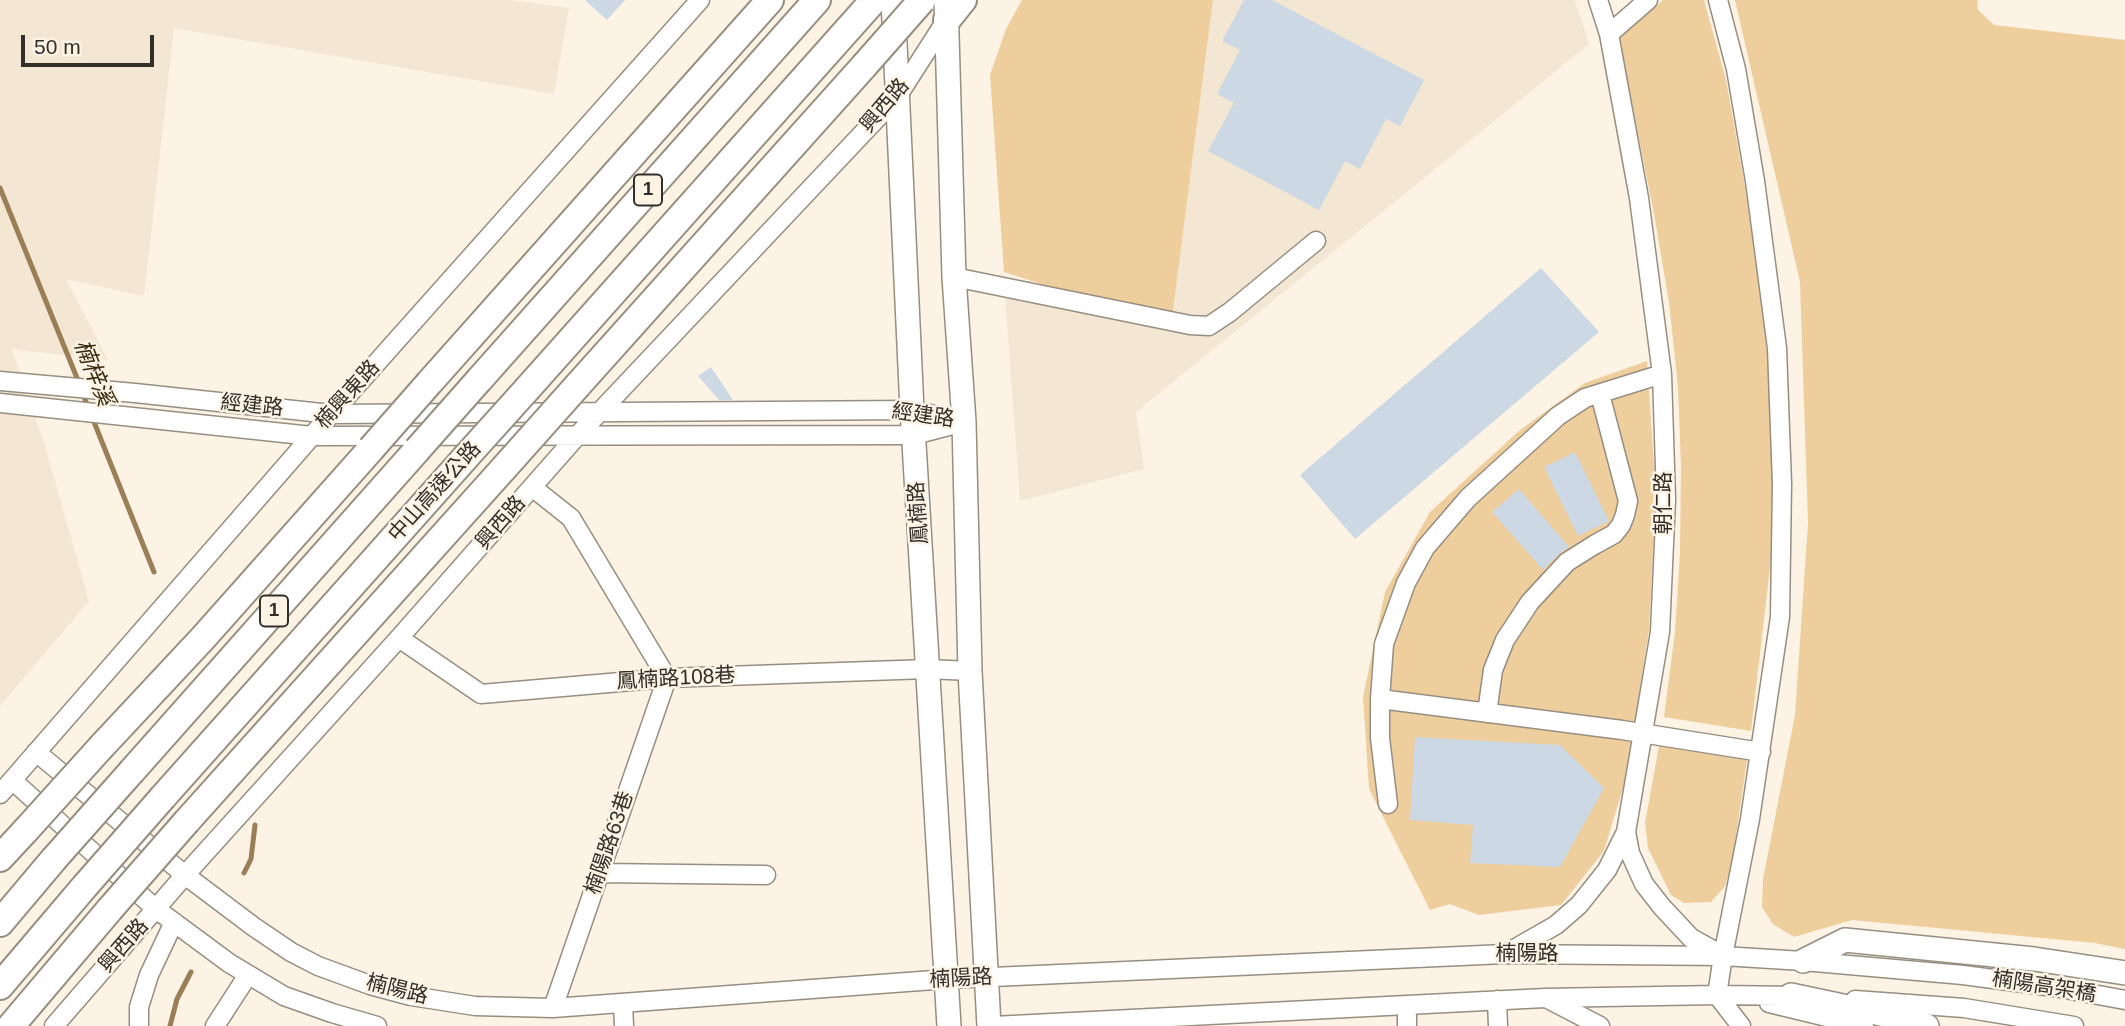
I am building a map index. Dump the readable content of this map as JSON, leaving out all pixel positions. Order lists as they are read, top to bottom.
{
  "streets": {
    "highway": ["1", "中山高速公路"],
    "main road": ["鳳楠路"],
    "street": [
      "興西路",
      "楠興東路",
      "經建路",
      "朝仁路",
      "鳳楠路108巷",
      "楠陽路63巷",
      "楠陽路",
      "楠陽高架橋"
    ]
  },
  "crossings": [
    ["興西路", "經建路"],
    ["興西路", "鳳楠路"],
    ["興西路", "鳳楠路108巷"],
    ["興西路", "楠陽路"],
    ["楠興東路", "經建路"],
    ["楠興東路", "楠陽路"],
    ["經建路", "鳳楠路"],
    ["朝仁路", "楠陽路"],
    ["鳳楠路", "鳳楠路108巷"],
    ["鳳楠路", "楠陽路"],
    ["鳳楠路108巷", "楠陽路63巷"],
    ["楠陽路63巷", "楠陽路"],
    ["楠陽路", "楠陽高架橋"]
  ],
  "water": ["楠梓溪"],
  "scale_bar": "50 m"
}
